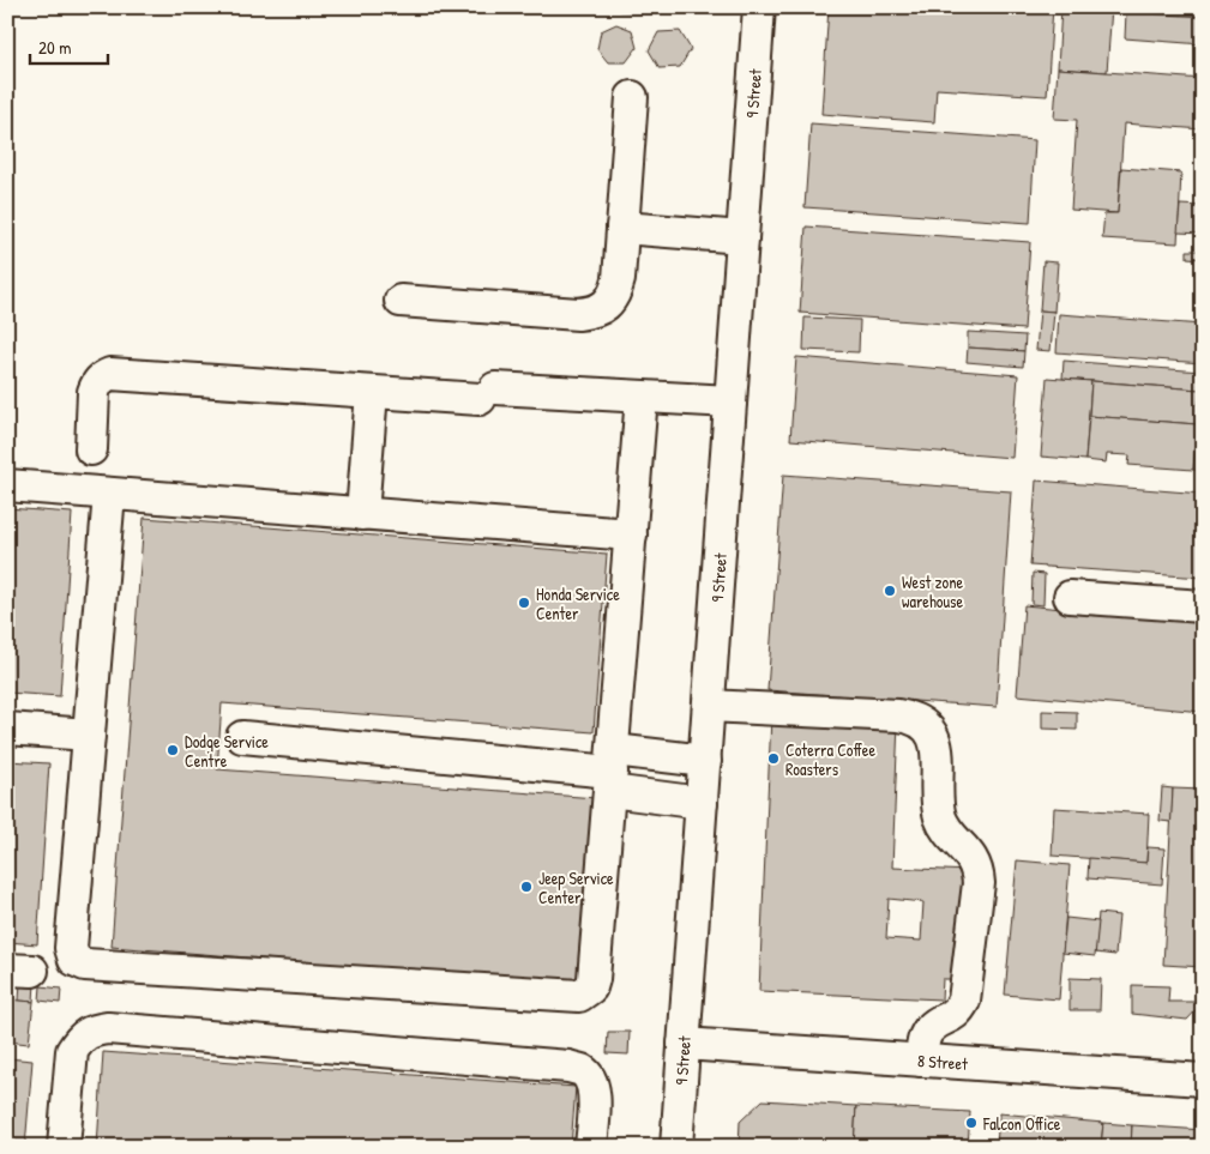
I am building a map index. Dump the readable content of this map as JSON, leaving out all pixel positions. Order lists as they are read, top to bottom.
{
  "streets": {
    "street": ["9 Street", "8 Street"]
  },
  "crossings": [
    ["9 Street", "8 Street"]
  ],
  "places": [
    "West zone warehouse",
    "Honda Service Center",
    "Dodge Service Centre",
    "Coterra Coffee Roasters",
    "Jeep Service Center",
    "Falcon Office"
  ],
  "scale_bar": "20 m"
}
